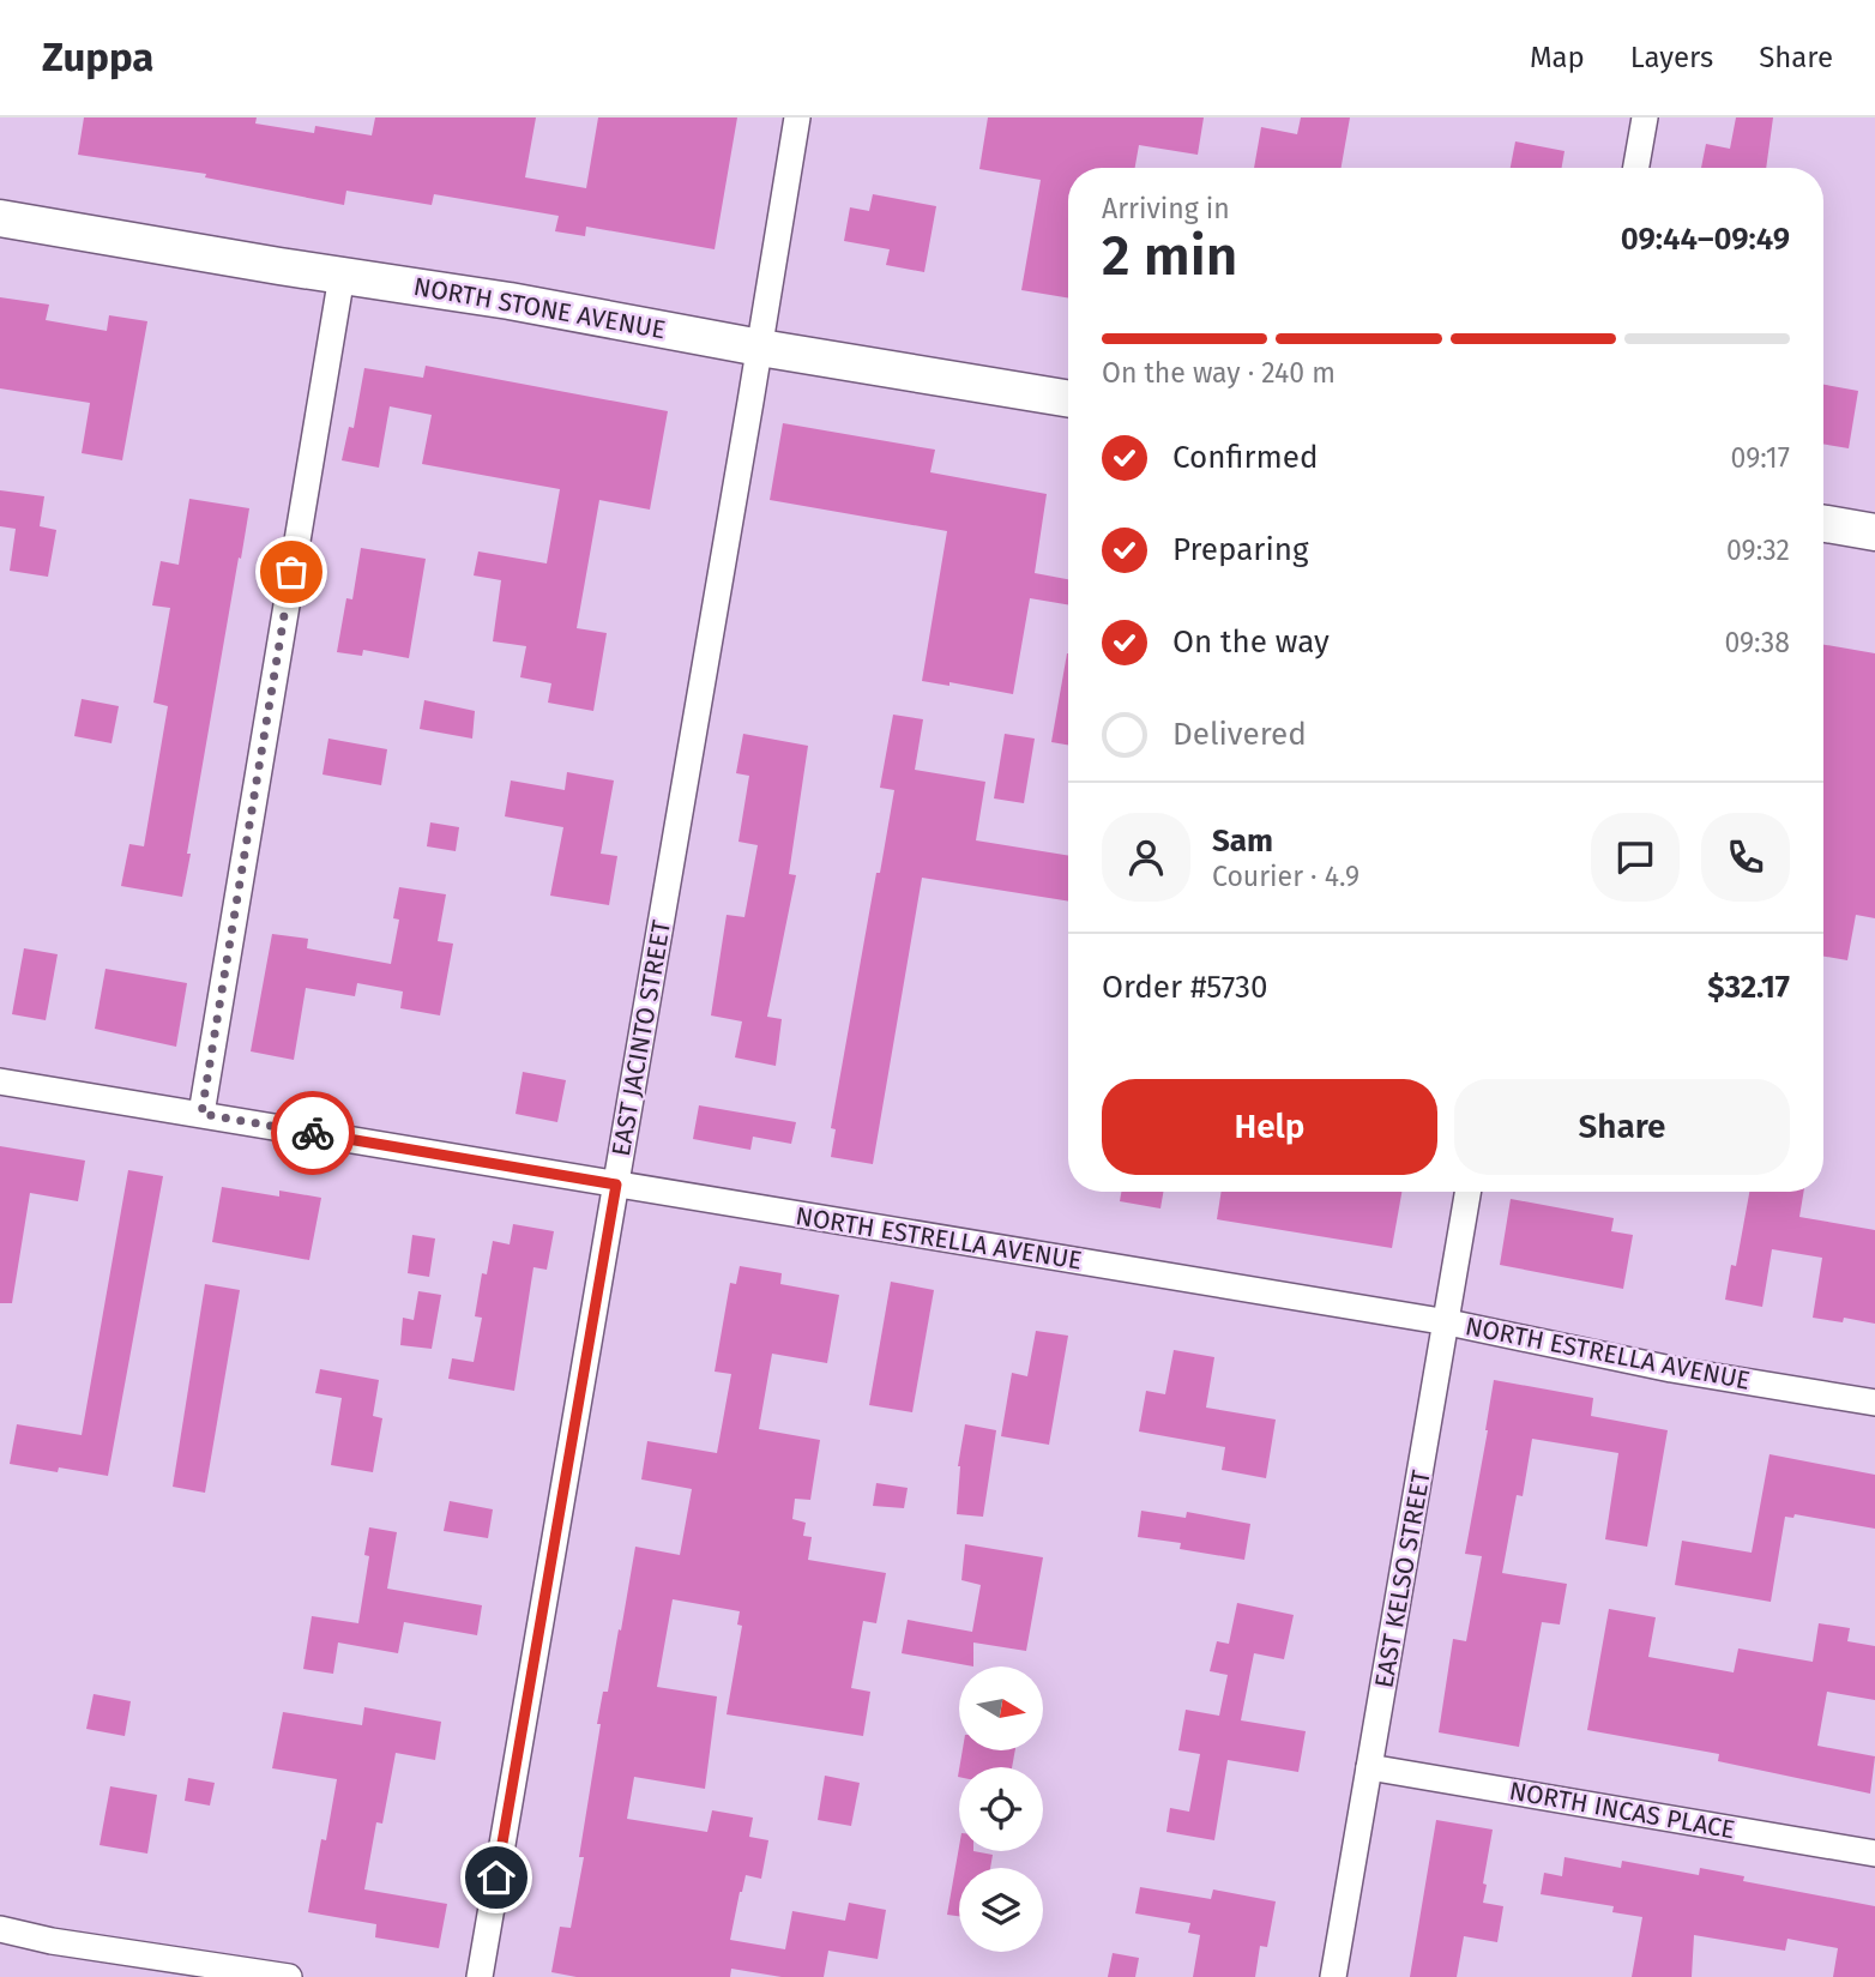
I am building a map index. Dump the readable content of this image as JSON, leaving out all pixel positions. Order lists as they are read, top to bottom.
{
  "streets": {
    "main road": ["NORTH STONE AVENUE"],
    "street": [
      "EAST JACINTO STREET",
      "NORTH ESTRELLA AVENUE",
      "EAST KELSO STREET",
      "NORTH INCAS PLACE"
    ]
  },
  "crossings": [
    ["NORTH STONE AVENUE", "EAST JACINTO STREET"],
    ["EAST JACINTO STREET", "NORTH ESTRELLA AVENUE"],
    ["NORTH ESTRELLA AVENUE", "EAST KELSO STREET"],
    ["EAST KELSO STREET", "NORTH INCAS PLACE"]
  ],
  "north": "right",
  "page": {
    "header": "Zuppa",
    "nav": ["Map", "Layers", "Share"],
    "heading": ["2 min", "Arriving in", "09:44–09:49"],
    "panel": [
      "Sam",
      "Courier · 4.9",
      "Order #5730",
      "$32.17"
    ],
    "bar": "On the way · 240 m",
    "list": [
      ["Confirmed", "09:17"],
      ["Preparing", "09:32"],
      ["On the way", "09:38"],
      "Delivered"
    ],
    "buttons": ["Help", "Share"]
  }
}
